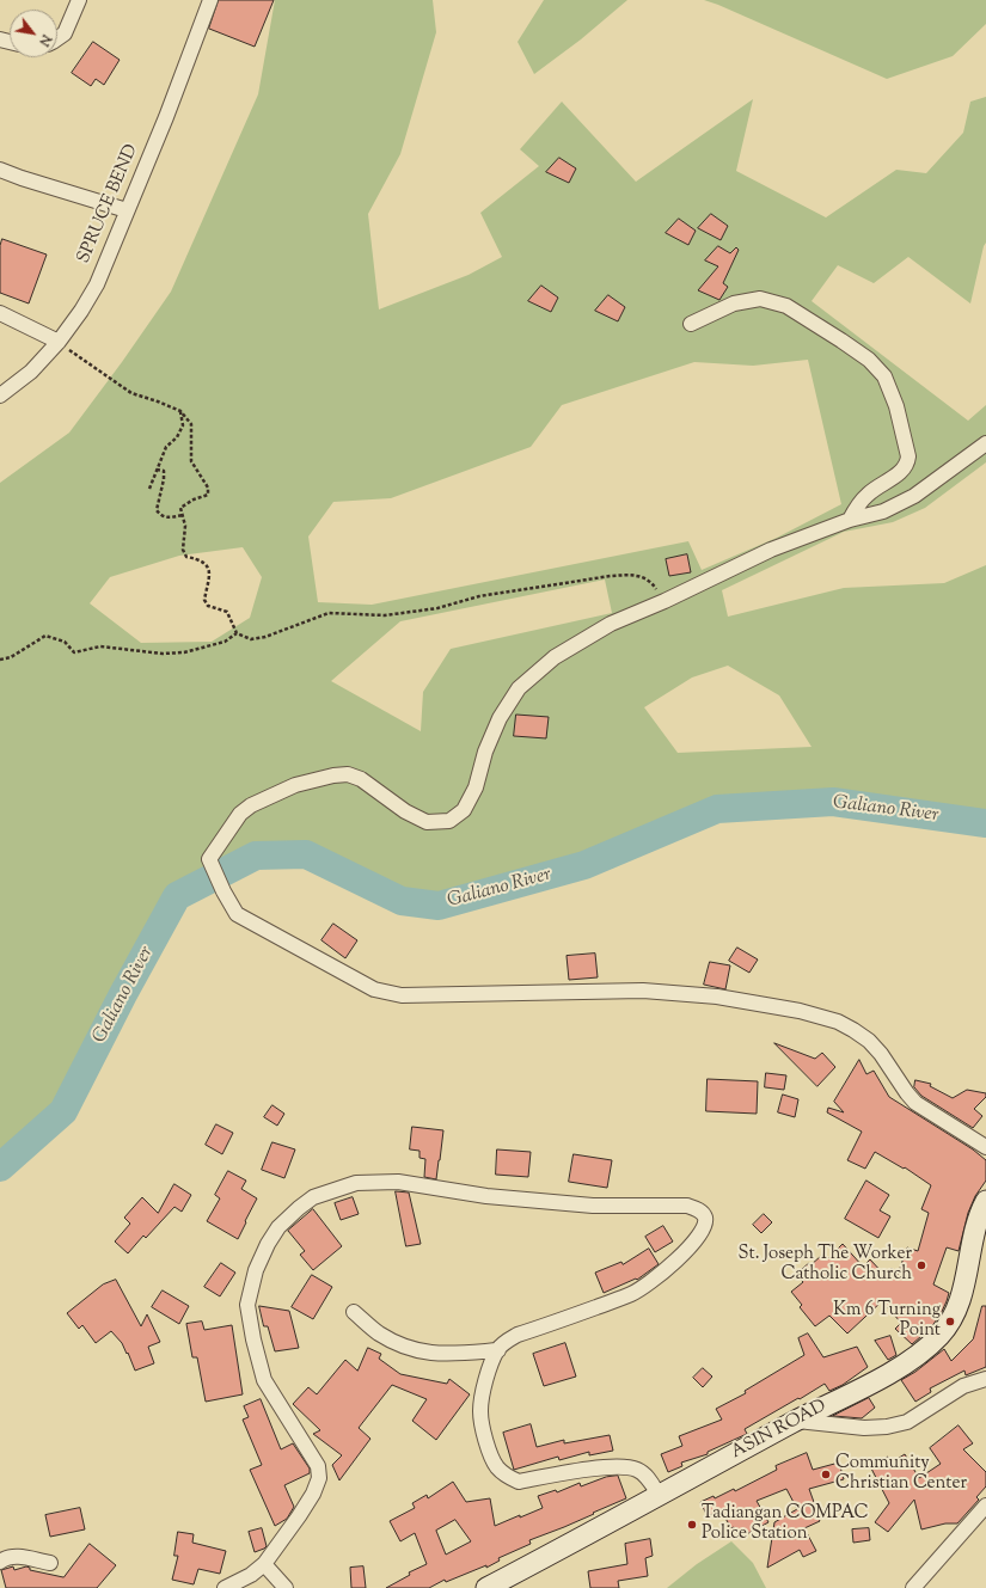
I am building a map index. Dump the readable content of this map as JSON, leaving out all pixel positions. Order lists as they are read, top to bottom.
{
  "streets": {
    "main road": ["ASIN ROAD"],
    "street": ["SPRUCE BEND"]
  },
  "water": ["Galiano River"],
  "places": [
    "St. Joseph The Worker Catholic Church",
    "Km 6 Turning Point",
    "Community Christian Center",
    "Tadiangan COMPAC Police Station"
  ],
  "north": "bottom right"
}
